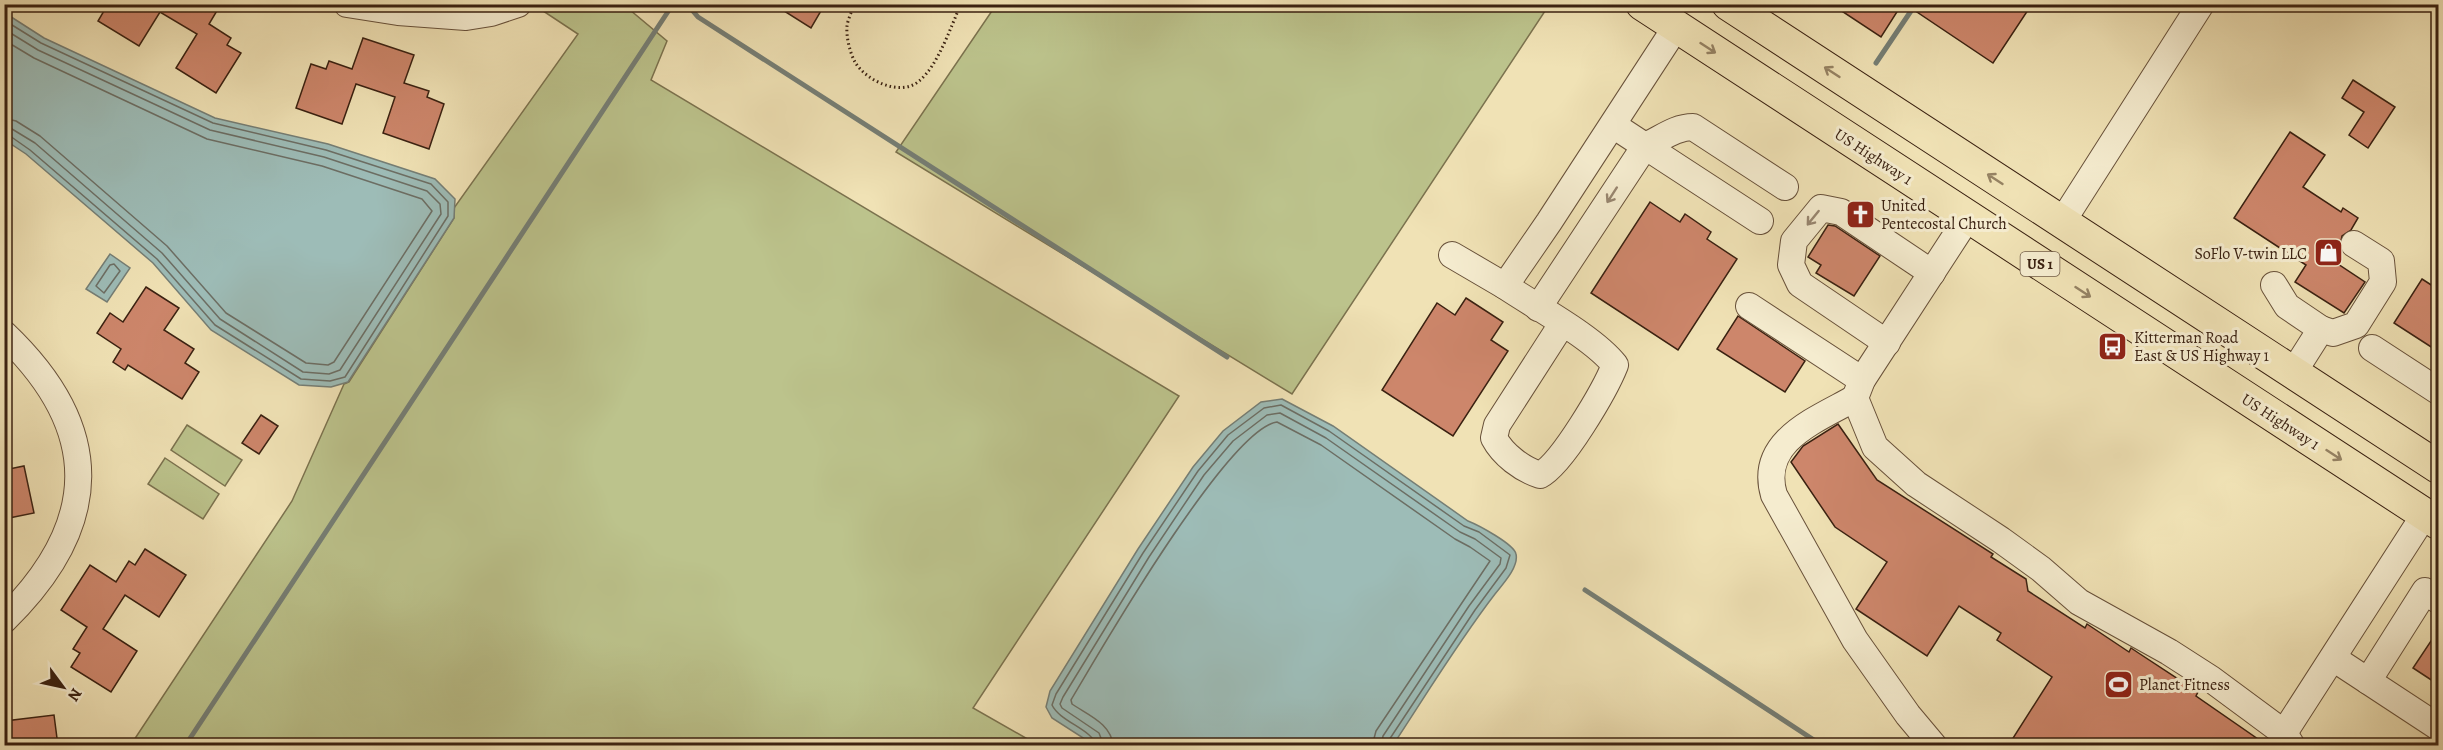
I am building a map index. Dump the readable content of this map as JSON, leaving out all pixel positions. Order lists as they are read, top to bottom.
{
  "streets": {
    "main road": ["US Highway 1", "US 1"]
  },
  "places": {
    "church": ["United Pentecostal Church"],
    "shop": ["SoFlo V-twin LLC"],
    "bus stop": ["Kitterman Road East & US Highway 1"],
    "sports": ["Planet Fitness"]
  },
  "north": "bottom right"
}
